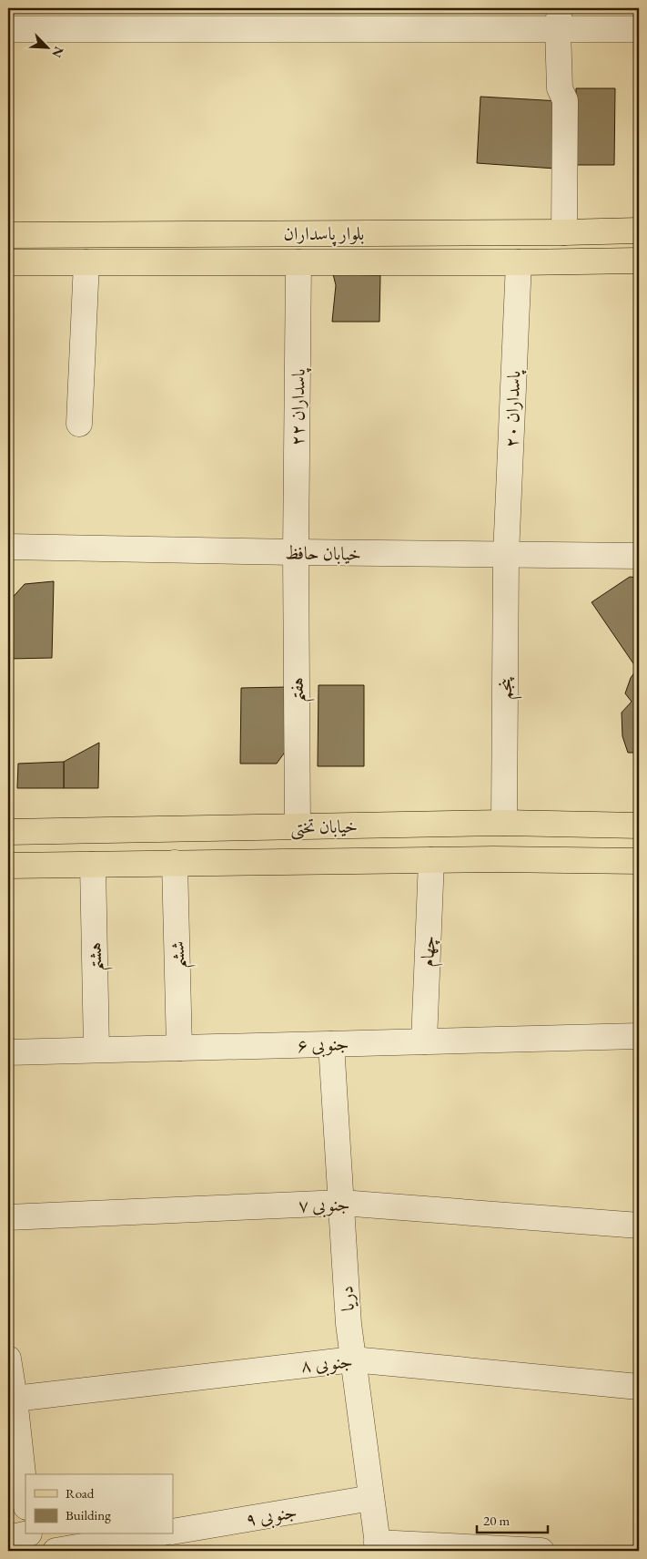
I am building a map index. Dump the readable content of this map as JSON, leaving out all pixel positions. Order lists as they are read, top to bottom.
{
  "streets": {
    "main road": ["بلوار پاسداران", "خیابان تختی"],
    "street": [
      "پاسداران ۲۲",
      "پاسداران ۲۰",
      "خیابان حافظ",
      "پنجم",
      "هفتم",
      "چهام",
      "ششم",
      "هشتم",
      "۶ جنوبی",
      "۷ جنوبی",
      "دریا",
      "۸ جنوبی",
      "۹ جنوبی"
    ]
  },
  "crossings": [
    ["بلوار پاسداران", "پاسداران ۲۲"],
    ["بلوار پاسداران", "پاسداران ۲۰"],
    ["پاسداران ۲۲", "خیابان حافظ"],
    ["پاسداران ۲۲", "هفتم"],
    ["پاسداران ۲۰", "خیابان حافظ"],
    ["پاسداران ۲۰", "پنجم"],
    ["خیابان حافظ", "پنجم"],
    ["خیابان حافظ", "هفتم"],
    ["پنجم", "خیابان تختی"],
    ["هفتم", "خیابان تختی"],
    ["خیابان تختی", "چهام"],
    ["خیابان تختی", "ششم"],
    ["خیابان تختی", "هشتم"],
    ["چهام", "۶ جنوبی"],
    ["ششم", "۶ جنوبی"],
    ["هشتم", "۶ جنوبی"],
    ["۶ جنوبی", "دریا"],
    ["۷ جنوبی", "دریا"],
    ["دریا", "۸ جنوبی"],
    ["دریا", "۹ جنوبی"]
  ],
  "legend": ["Road", "Building"],
  "scale_bar": "20 m",
  "north": "bottom right"
}
